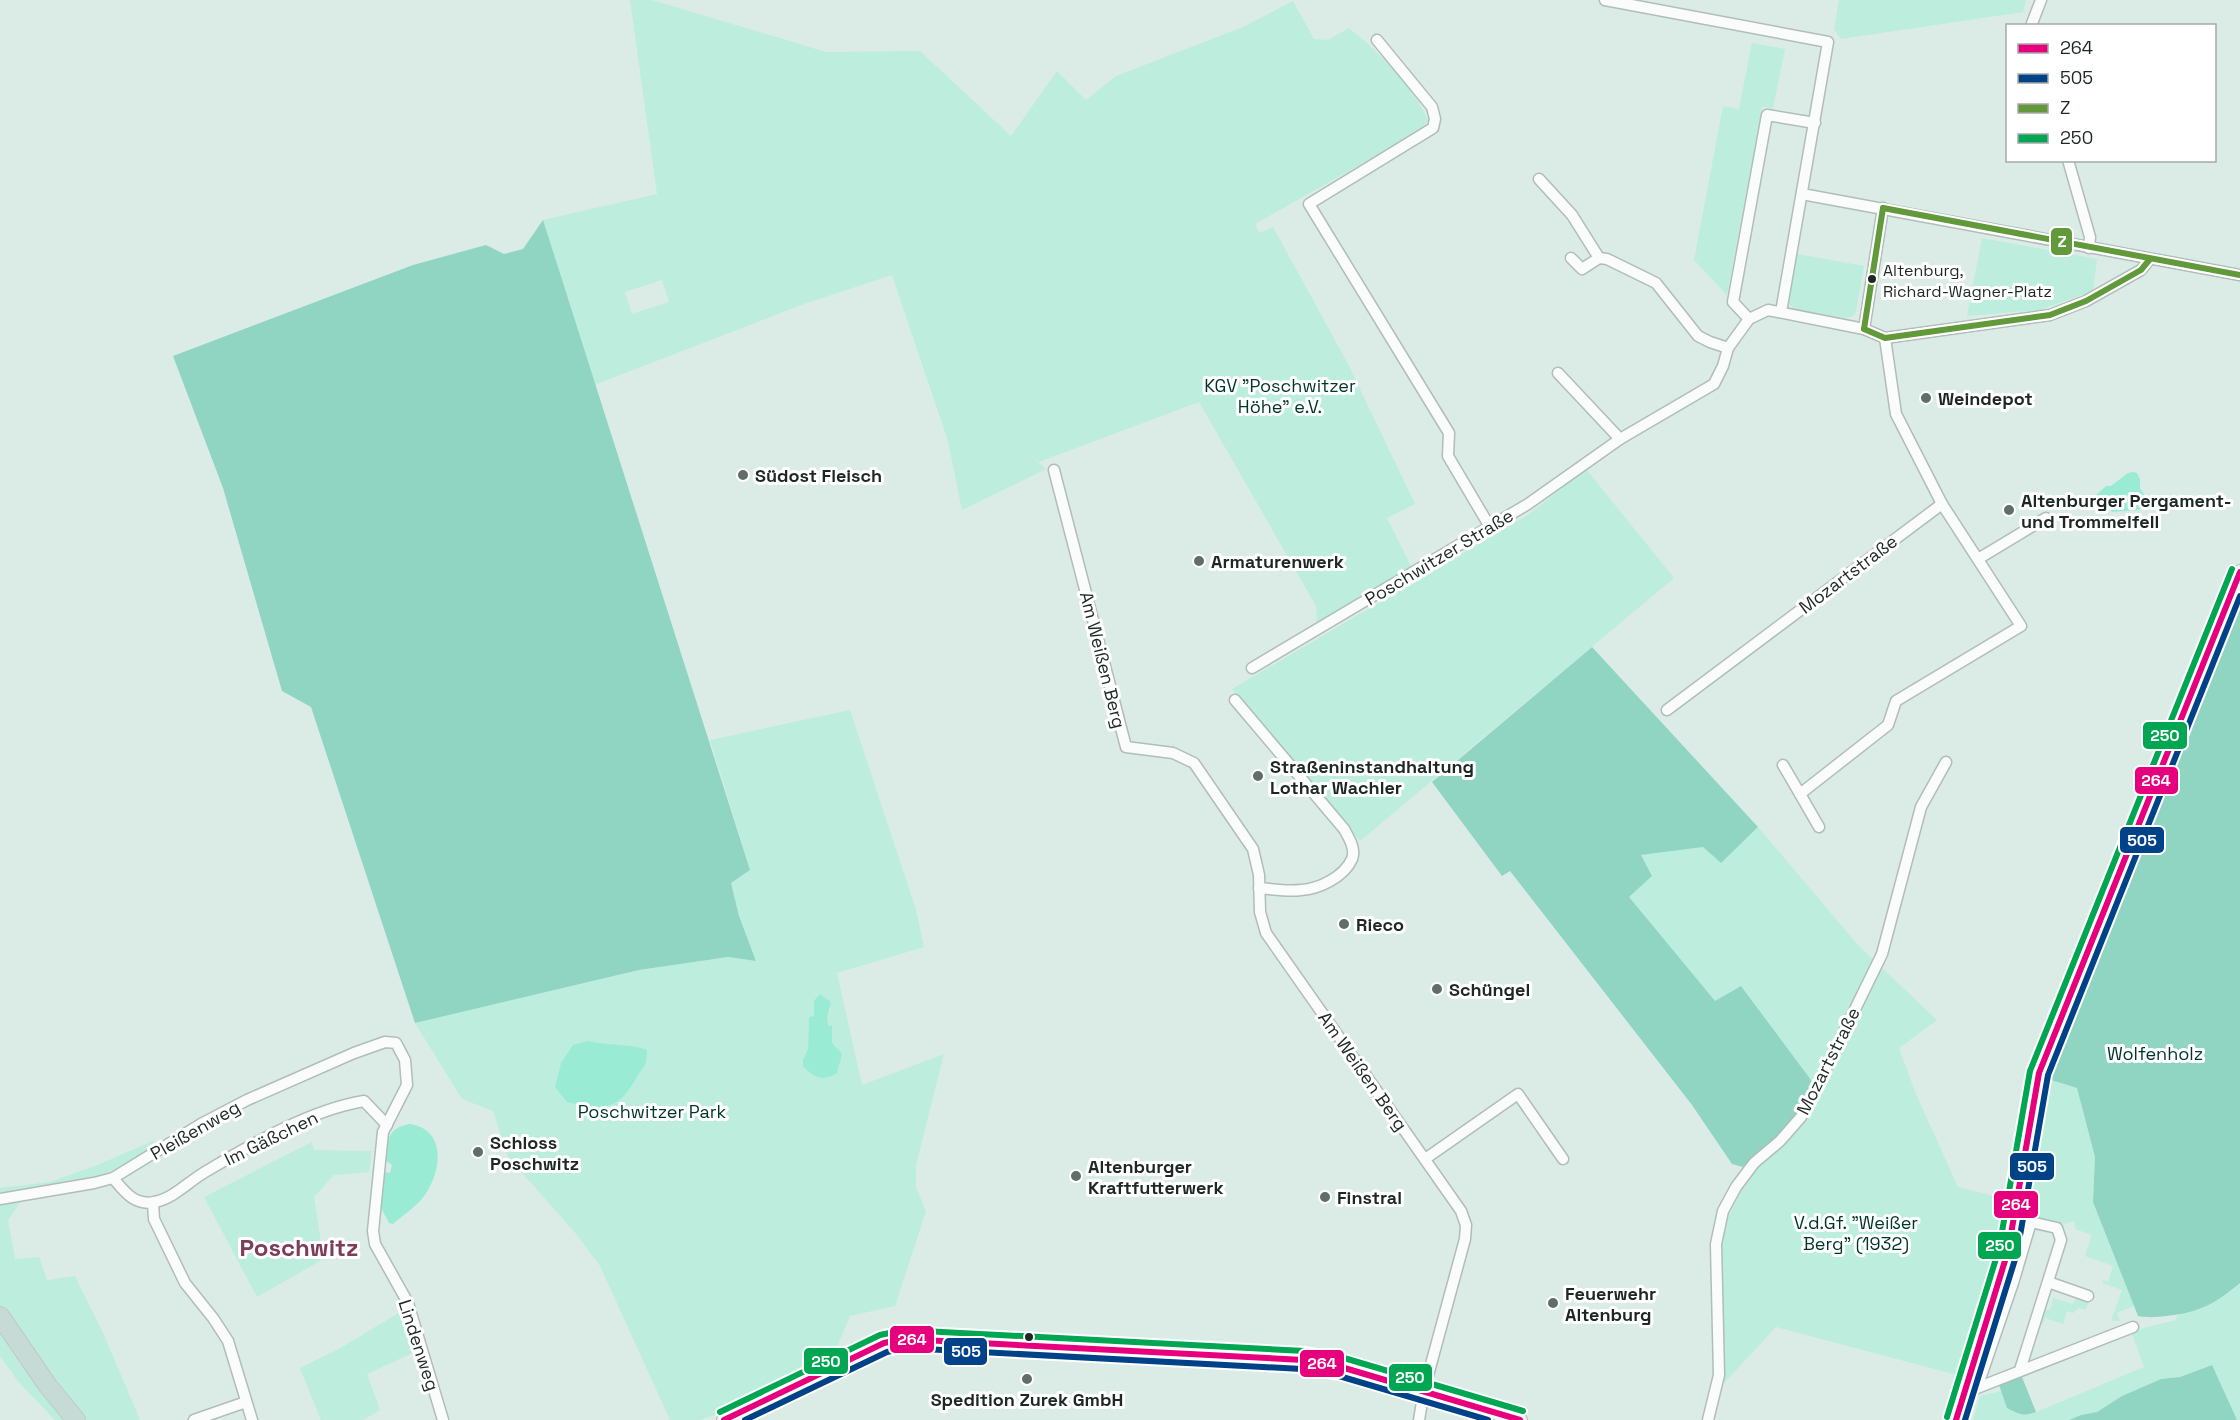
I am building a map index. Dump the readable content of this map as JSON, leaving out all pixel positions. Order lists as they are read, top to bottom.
{
  "streets": {
    "street": [
      "Poschwitzer Straße",
      "Mozartstraße",
      "Am Weißen Berg",
      "Pleißenweg",
      "Im Gäßchen",
      "Lindenweg"
    ]
  },
  "crossings": [
    ["Pleißenweg", "Lindenweg"],
    ["Im Gäßchen", "Lindenweg"]
  ],
  "districts": ["Poschwitz"],
  "parks": [
    "KGV \"Poschwitzer Höhe\" e.V.",
    "Wolfenholz",
    "Poschwitzer Park",
    "V.d.Gf. \"Weißer Berg\" (1932)"
  ],
  "places": [
    "Altenburg, Richard-Wagner-Platz",
    "Weindepot",
    "Südost Fleisch",
    "Altenburger Pergament- und Trommelfell",
    "Armaturenwerk",
    "Straßeninstandhaltung Lothar Wachler",
    "Rieco",
    "Schüngel",
    "Schloss Poschwitz",
    "Altenburger Kraftfutterwerk",
    "Finstral",
    "Feuerwehr Altenburg",
    "Spedition Zurek GmbH"
  ],
  "lines": [
    "transit line Z",
    "transit line 250",
    "transit line 264",
    "transit line 505"
  ],
  "legend": [
    "264",
    "505",
    "Z",
    "250"
  ]
}
